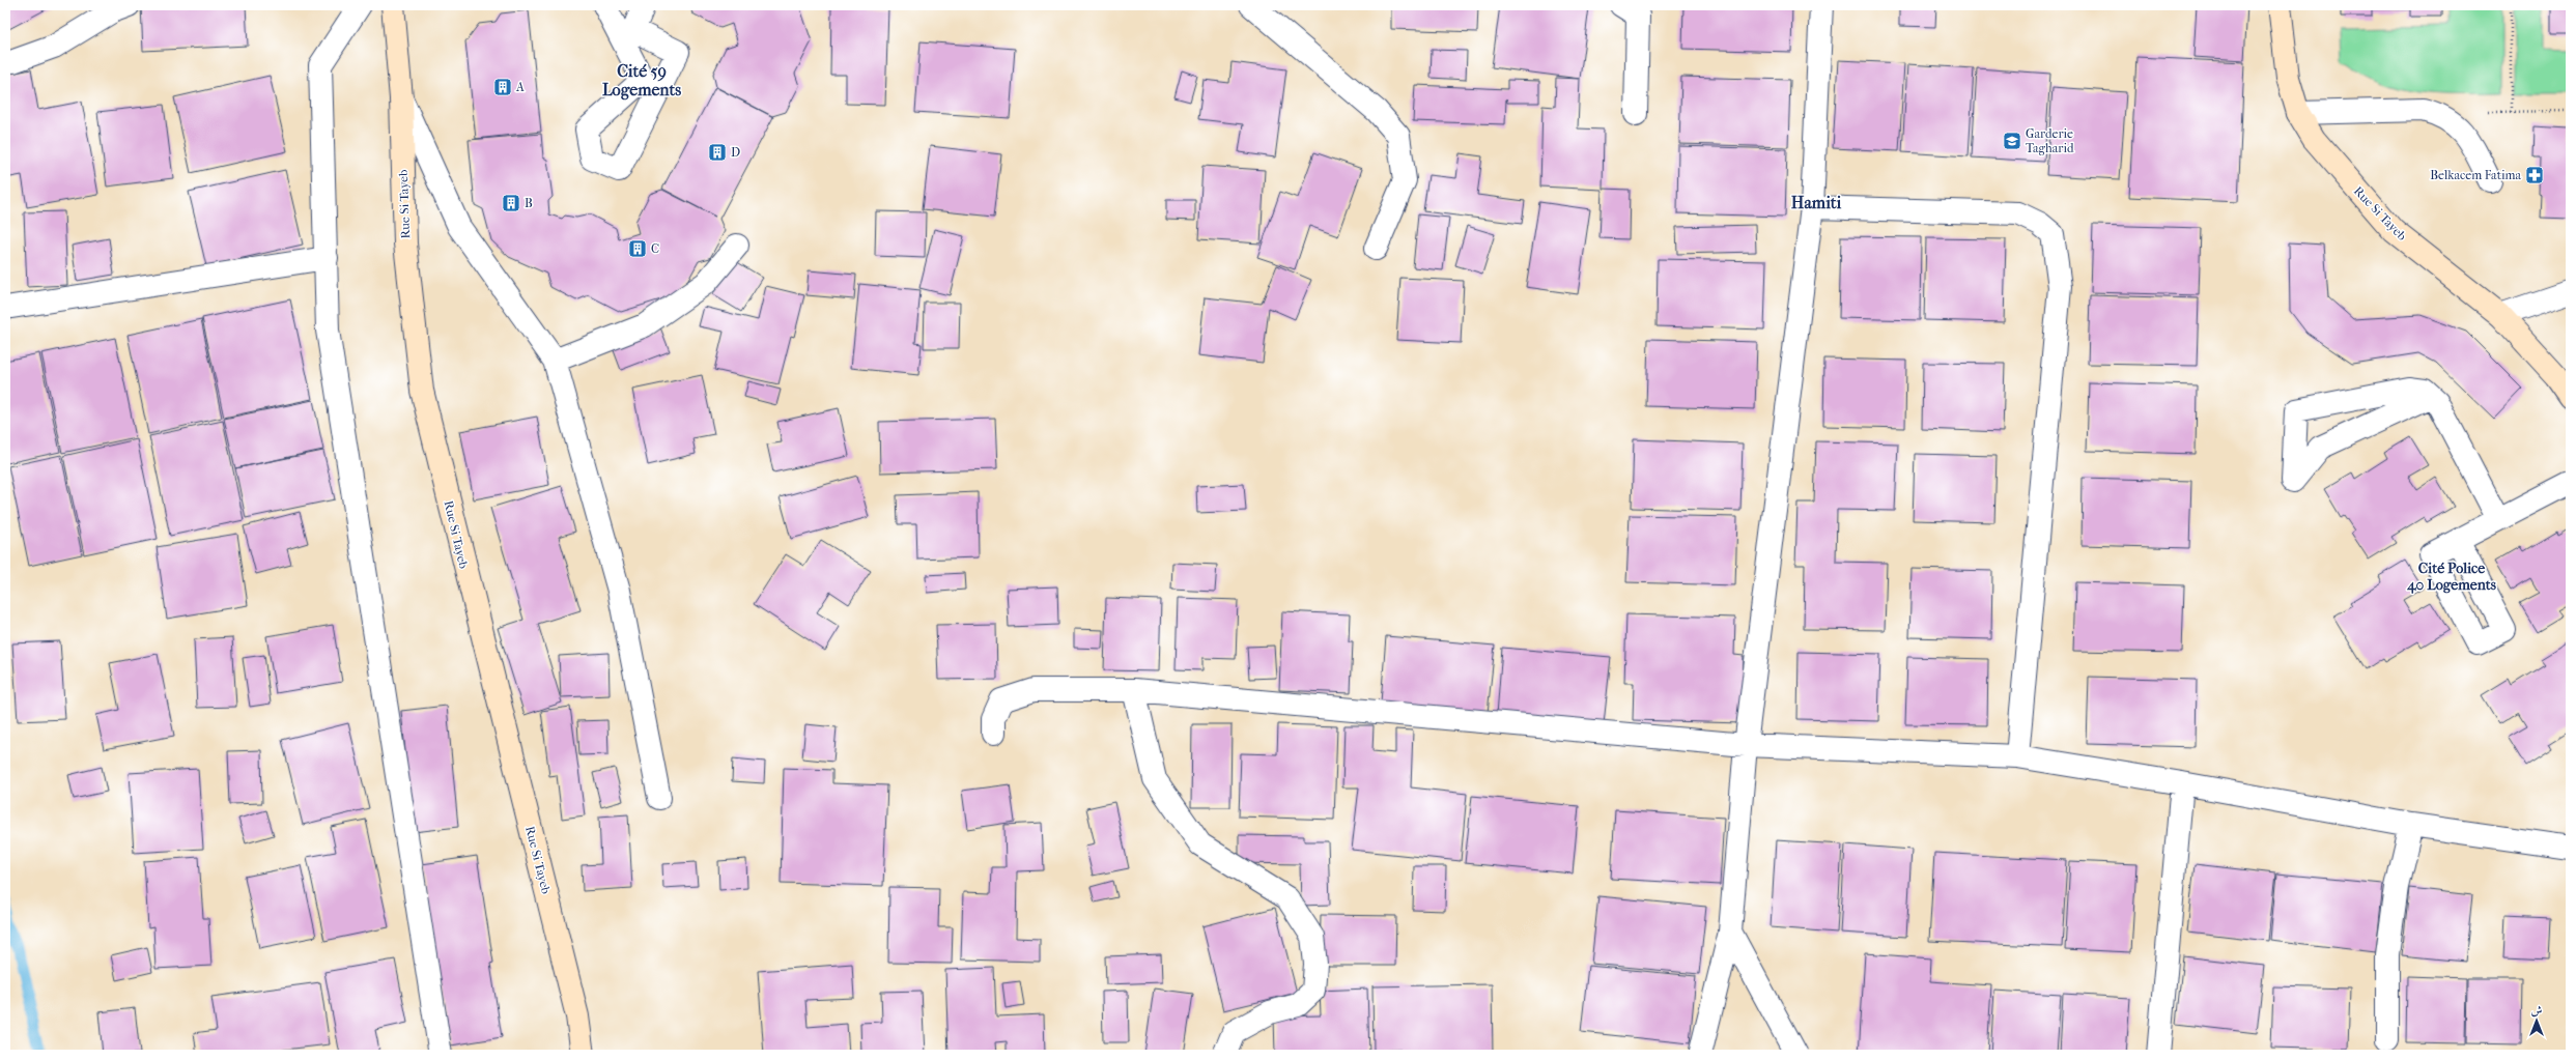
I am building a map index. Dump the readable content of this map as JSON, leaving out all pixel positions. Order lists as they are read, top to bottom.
{
  "streets": {
    "main road": ["Rue Si Tayeb"]
  },
  "districts": ["Cité 59 Logements", "Hamiti", "Cité Police 40 Logements"],
  "places": {
    "building": [
      "A",
      "D",
      "B",
      "C"
    ],
    "school or university": ["Garderie Tagharid"],
    "pharmacy": ["Belkacem Fatima"]
  },
  "north": "top"
}
